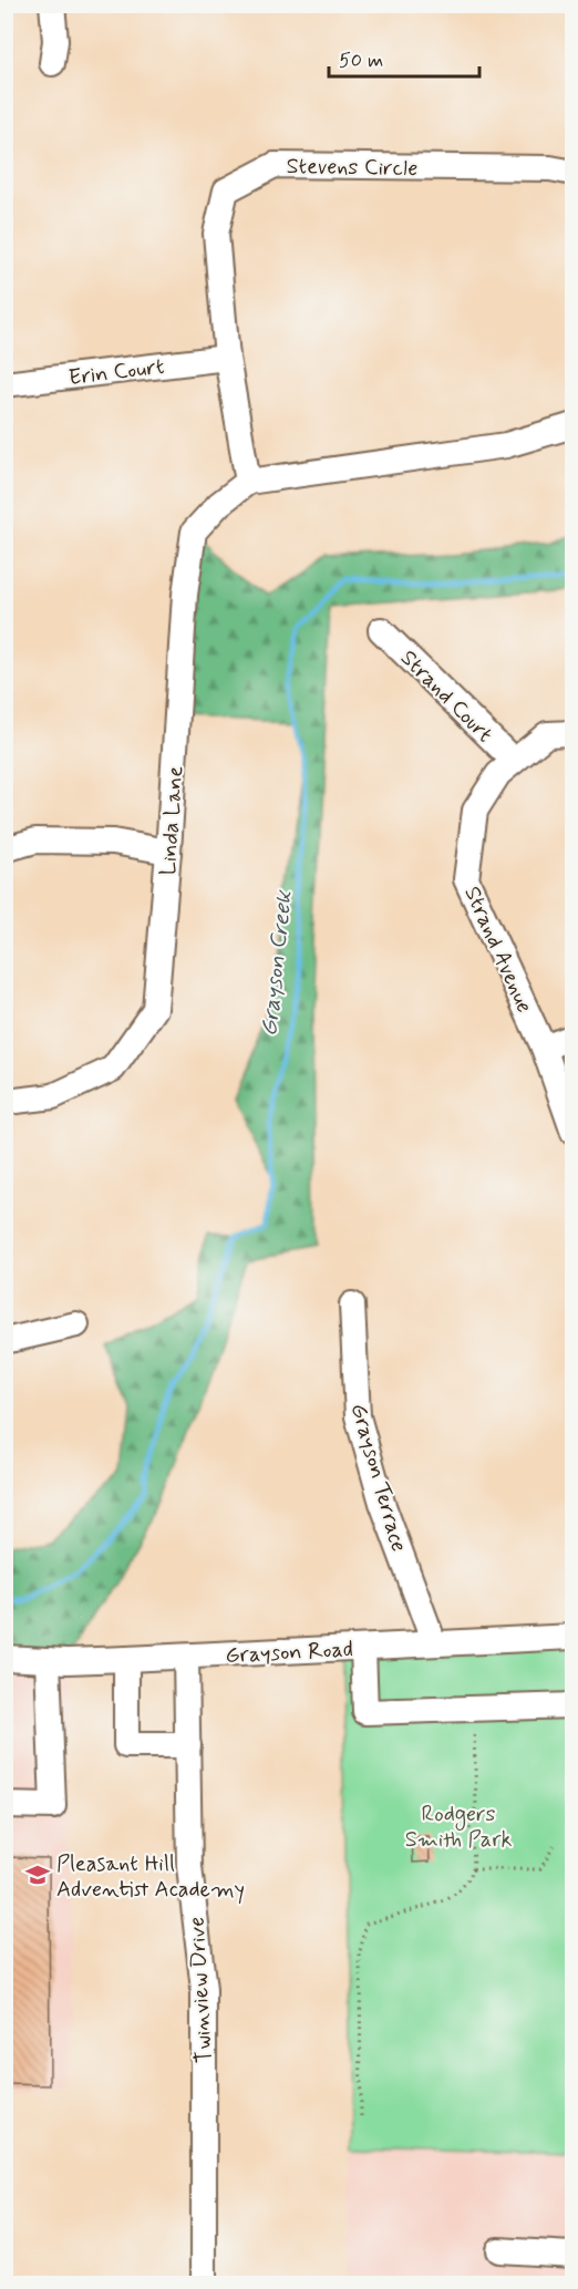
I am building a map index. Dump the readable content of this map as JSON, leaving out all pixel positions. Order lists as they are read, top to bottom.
{
  "streets": {
    "street": [
      "Stevens Circle",
      "Erin Court",
      "Strand Court",
      "Linda Lane",
      "Strand Avenue",
      "Grayson Terrace",
      "Grayson Road",
      "Twinview Drive"
    ]
  },
  "crossings": [
    ["Stevens Circle", "Erin Court"],
    ["Strand Court", "Strand Avenue"],
    ["Grayson Terrace", "Grayson Road"],
    ["Grayson Road", "Twinview Drive"]
  ],
  "water": ["Grayson Creek"],
  "parks": ["Rodgers Smith Park"],
  "places": {
    "school or university": ["Pleasant Hill Adventist Academy"]
  },
  "scale_bar": "50 m"
}
